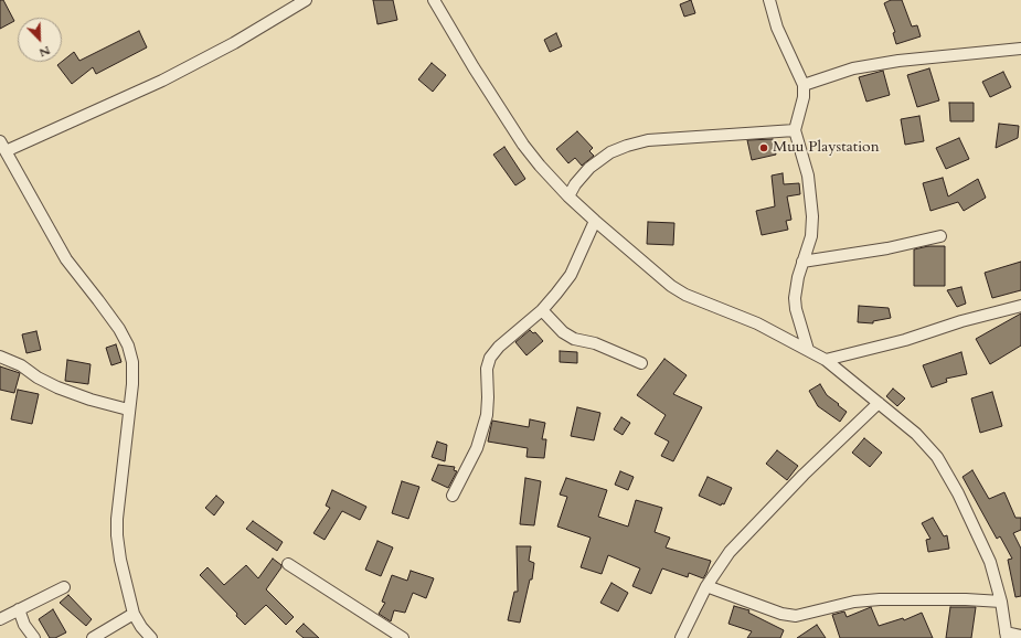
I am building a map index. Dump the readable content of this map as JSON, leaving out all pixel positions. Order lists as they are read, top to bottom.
{
  "places": ["Muu Playstation"],
  "north": "bottom right"
}
